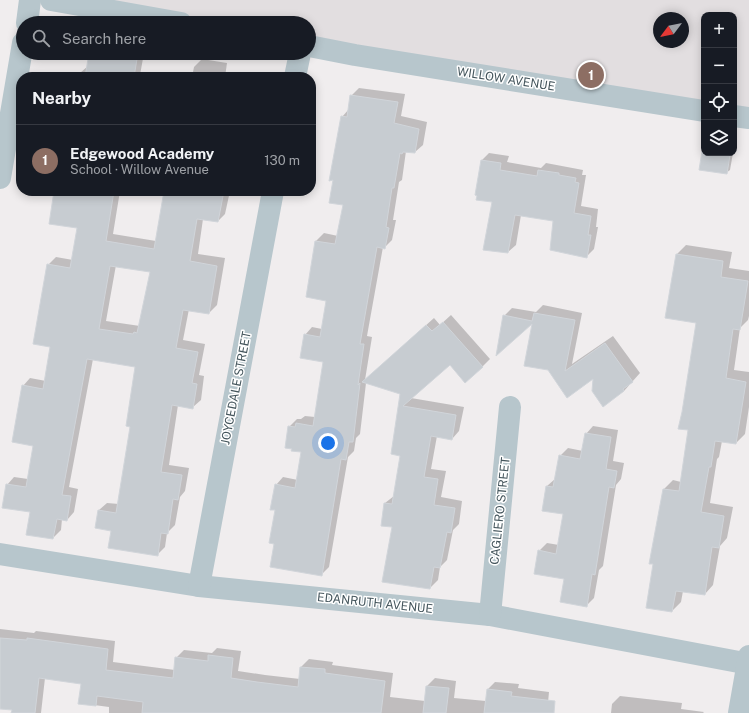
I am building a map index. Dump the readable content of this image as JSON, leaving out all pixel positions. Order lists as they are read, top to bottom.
{
  "streets": {
    "street": [
      "WILLOW AVENUE",
      "JOYCEDALE STREET",
      "CAGLIERO STREET",
      "EDANRUTH AVENUE"
    ]
  },
  "crossings": [
    ["JOYCEDALE STREET", "EDANRUTH AVENUE"],
    ["CAGLIERO STREET", "EDANRUTH AVENUE"]
  ],
  "north": "bottom left",
  "page": {
    "map_buttons": ["+", "−"],
    "search": "Search here",
    "pins": "1",
    "heading": "Nearby",
    "list": [
      {
        "mark": "1",
        "name": "Edgewood Academy",
        "note": "School · Willow Avenue",
        "value": "130 m"
      }
    ]
  }
}
